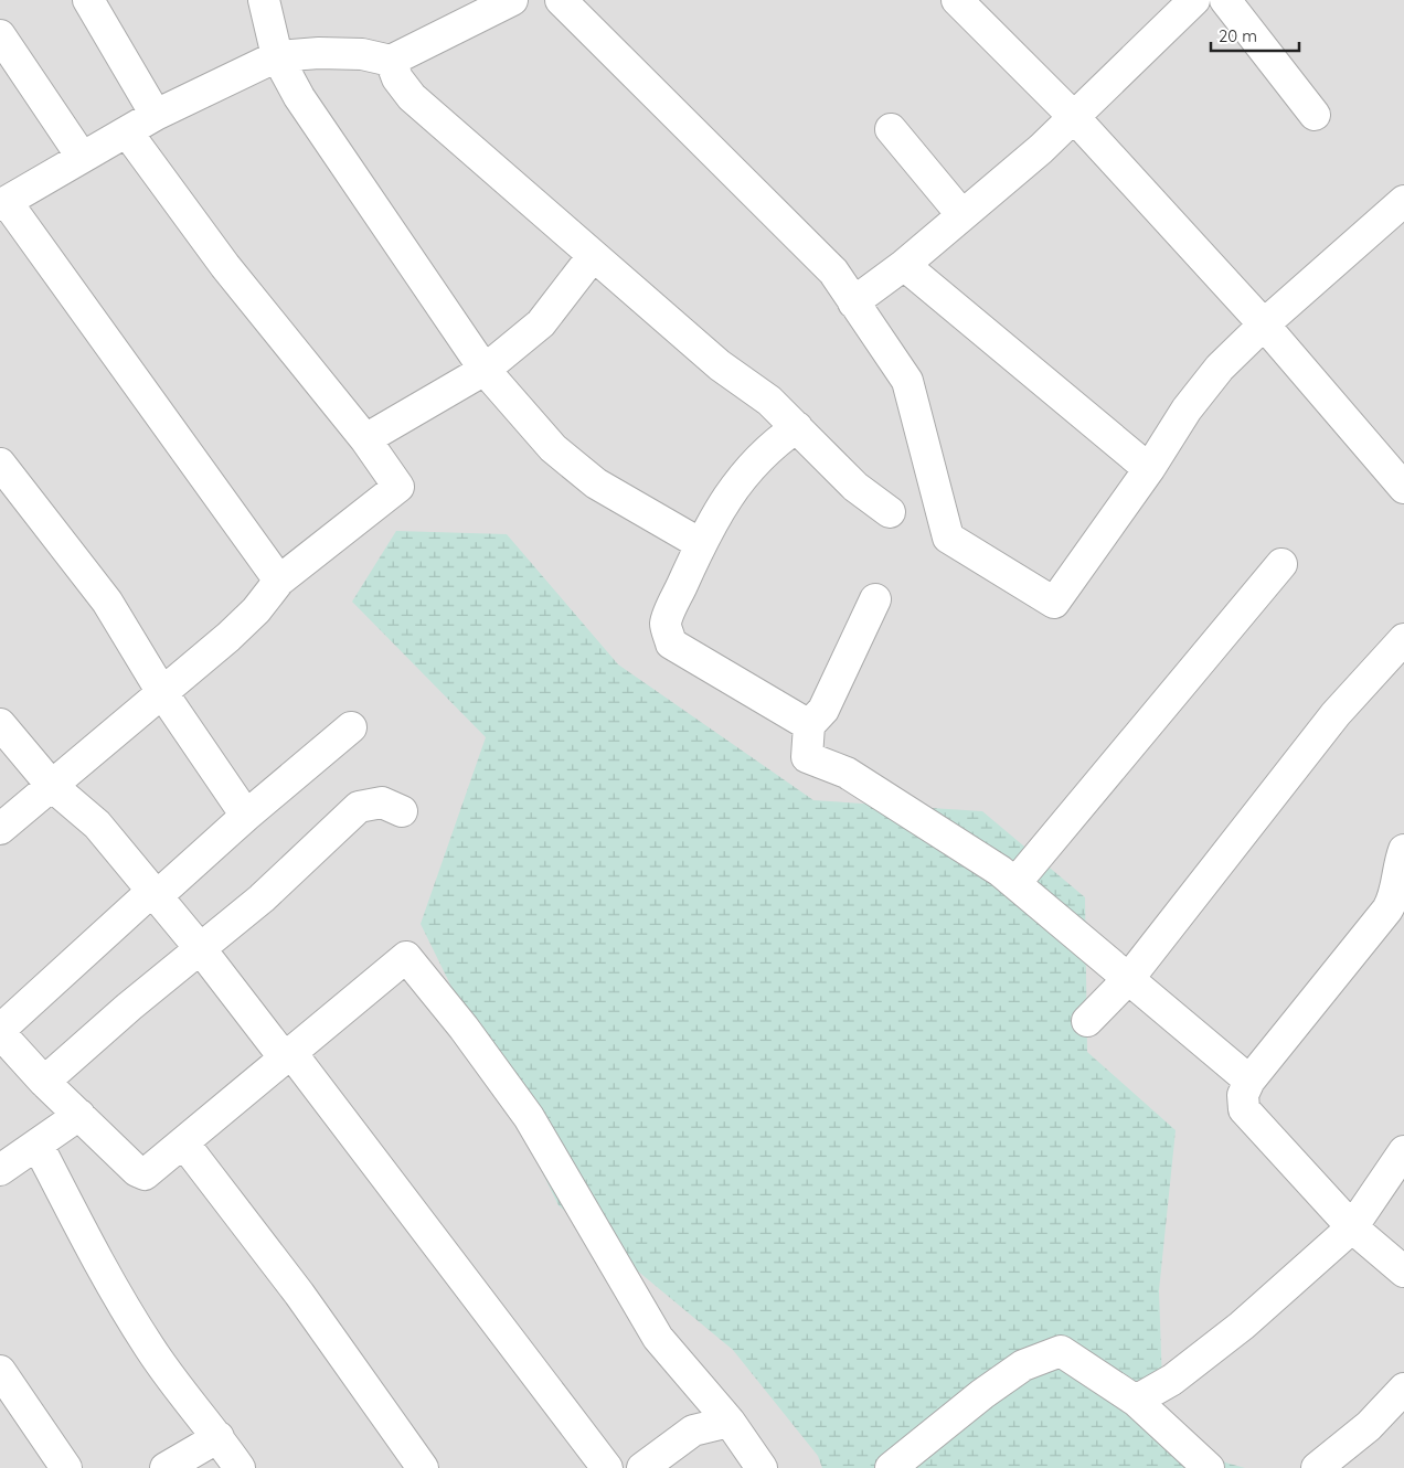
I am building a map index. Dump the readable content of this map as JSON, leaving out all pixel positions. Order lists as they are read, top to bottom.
{
  "scale_bar": "20 m"
}
